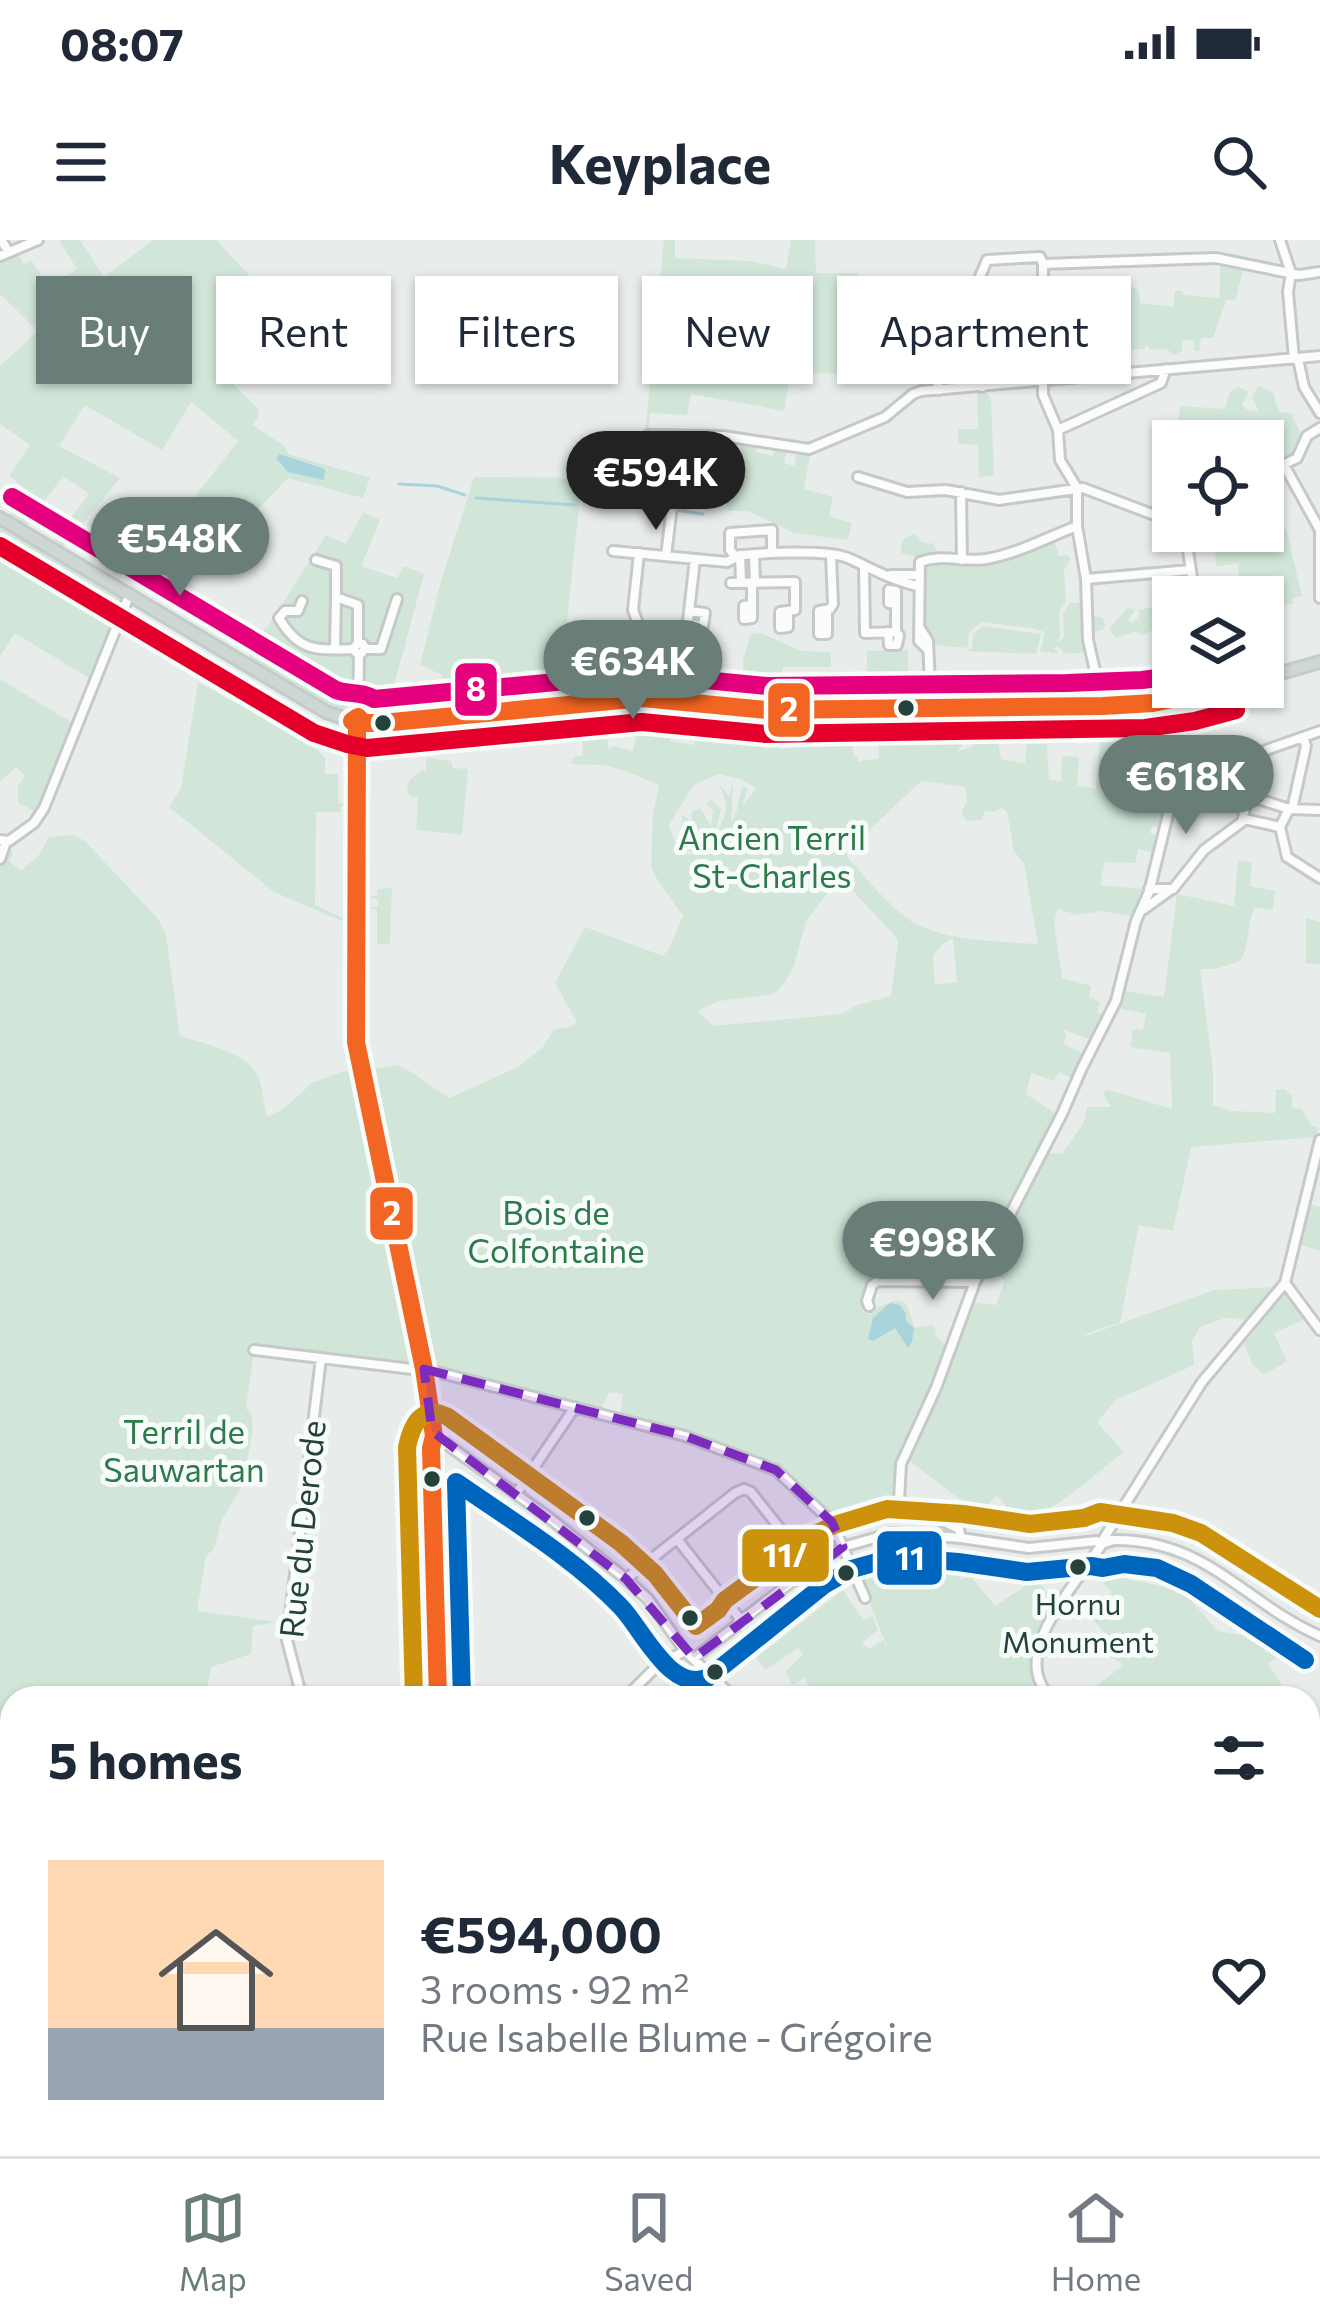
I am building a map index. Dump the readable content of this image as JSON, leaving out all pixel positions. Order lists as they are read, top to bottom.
{
  "streets": {
    "street": ["Rue du Derode"]
  },
  "parks": ["Ancien Terril St-Charles", "Bois de Colfontaine", "Terril de Sauwartan"],
  "places": ["Hornu Monument"],
  "lines": [
    "transit line 8",
    "transit line 2",
    "transit line 11/",
    "transit line 11"
  ],
  "page": {
    "status": "08:07",
    "header": "Keyplace",
    "chip": [
      "Buy",
      "Rent",
      "Filters",
      "New",
      "Apartment"
    ],
    "price": [
      "€594K",
      "€548K",
      "€634K",
      "€618K",
      "€998K"
    ],
    "heading": "5 homes",
    "list": [
      {
        "name": "€594,000",
        "note": "3 rooms · 92 m² · Rue Isabelle Blume - Grégoire"
      }
    ],
    "tabs": ["Map", "Saved", "Home"]
  }
}
